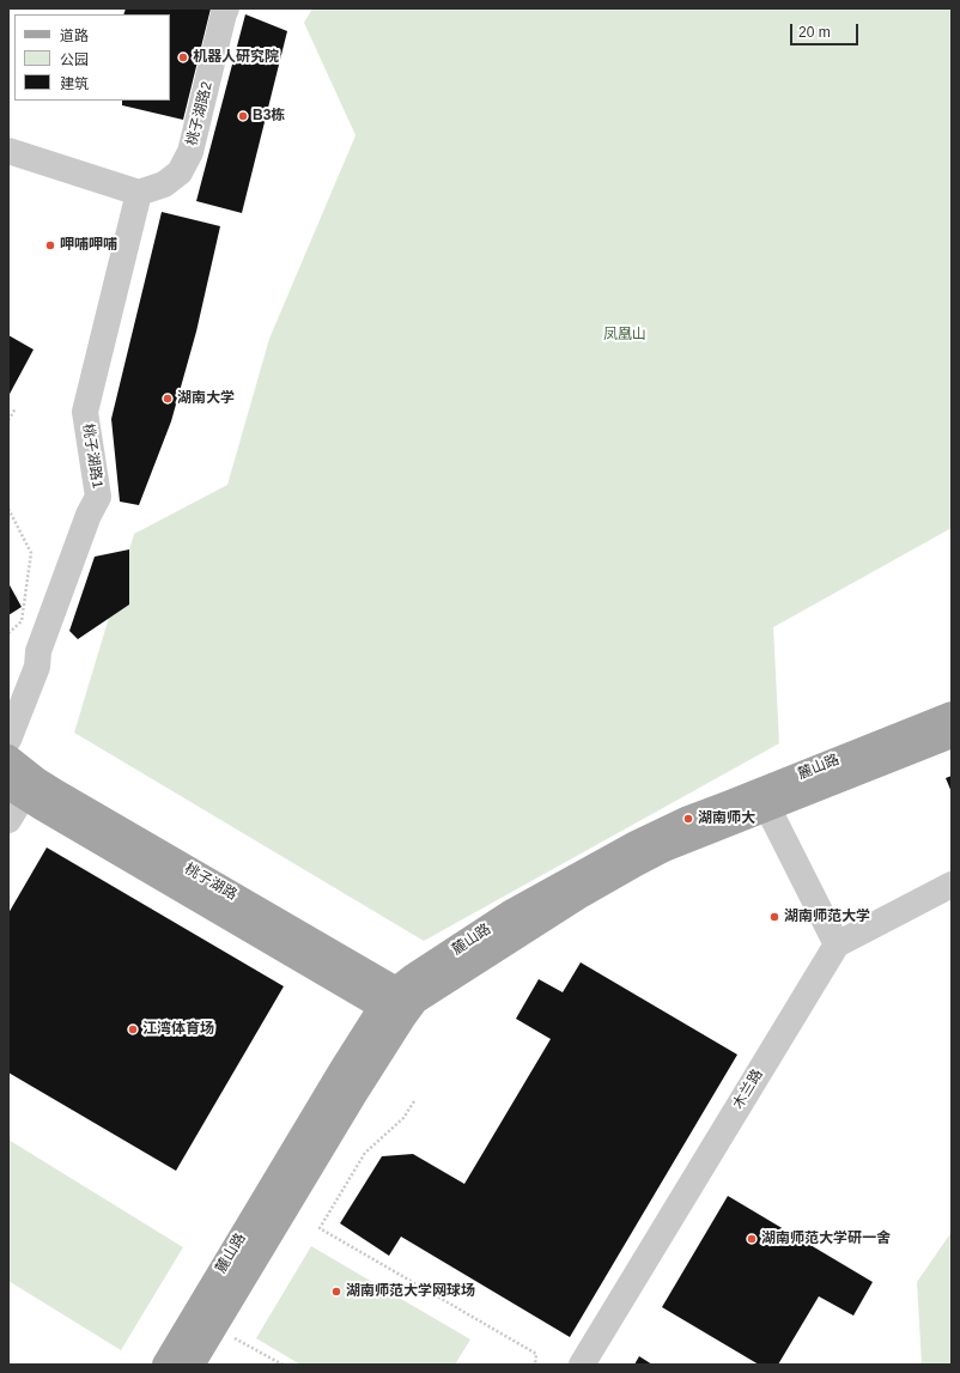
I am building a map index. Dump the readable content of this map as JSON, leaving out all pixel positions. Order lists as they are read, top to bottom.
{
  "streets": {
    "main road": ["麓山路", "桃子湖路"],
    "street": ["桃子湖路2", "桃子湖路1", "木兰路"]
  },
  "crossings": [
    ["桃子湖路2", "桃子湖路1"],
    ["麓山路", "桃子湖路"]
  ],
  "parks": ["凤凰山"],
  "places": [
    "机器人研究院",
    "B3栋",
    "呷哺呷哺",
    "湖南大学",
    "湖南师大",
    "湖南师范大学",
    "江湾体育场",
    "湖南师范大学研一舍",
    "湖南师范大学网球场"
  ],
  "legend": ["道路", "公园", "建筑"],
  "scale_bar": "20 m"
}
